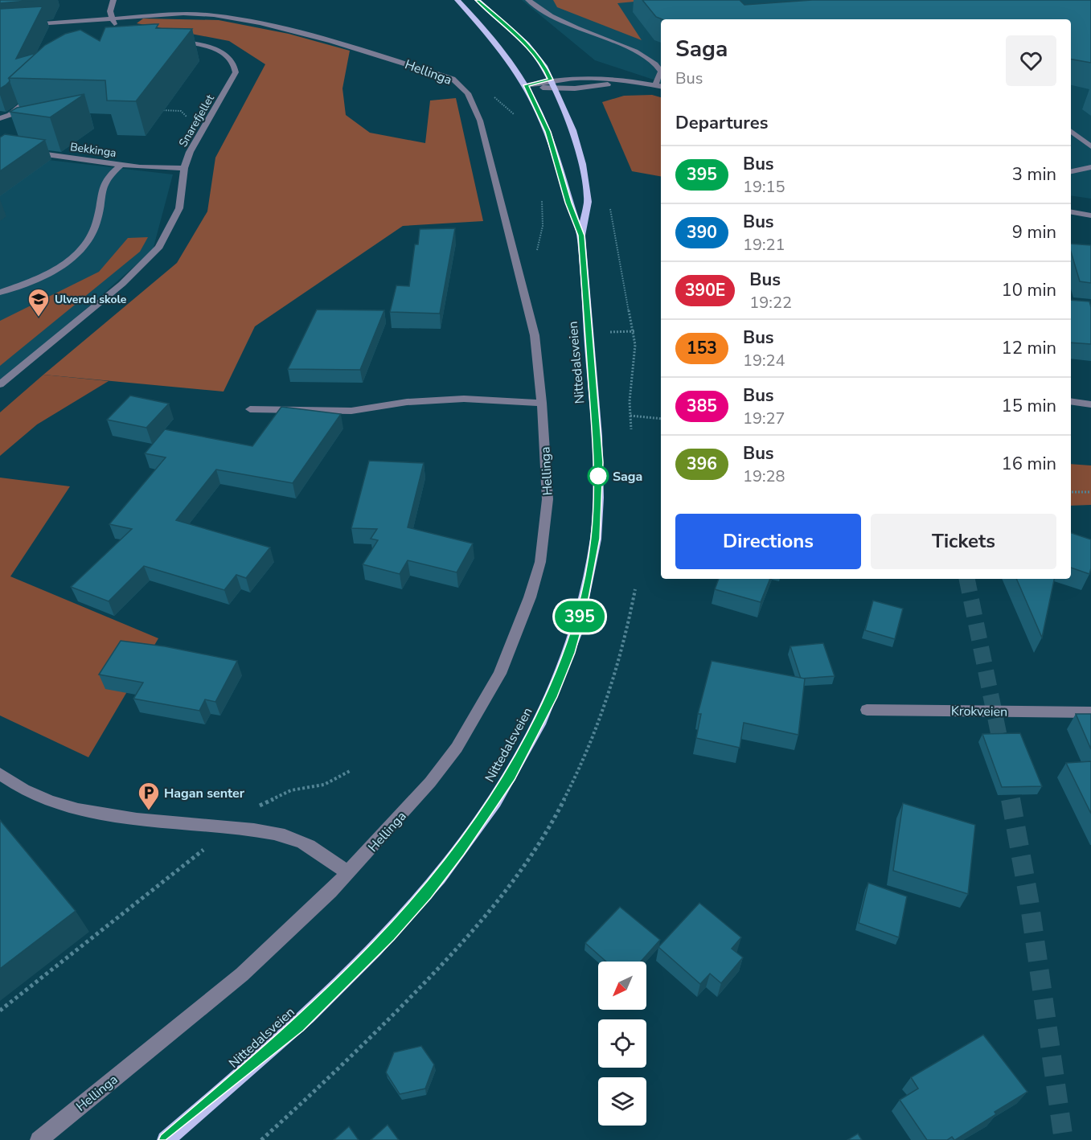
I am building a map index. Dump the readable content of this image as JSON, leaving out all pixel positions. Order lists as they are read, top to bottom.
{
  "streets": {
    "main road": ["Nittedalsveien"],
    "street": [
      "Hellinga",
      "Snarefjellet",
      "Bekkinga",
      "Krokveien"
    ]
  },
  "crossings": [
    ["Snarefjellet", "Bekkinga"]
  ],
  "places": {
    "school or university": ["Ulverud skole"],
    "other": ["Saga"],
    "parking": ["Hagan senter"]
  },
  "lines": ["bus line 395"],
  "north": "bottom left",
  "page": {
    "on_map": "395",
    "heading": [
      ["Saga", "Bus"],
      "Departures"
    ],
    "list": [
      {
        "mark": "395",
        "name": "Bus",
        "note": "19:15",
        "value": "3 min"
      },
      {
        "mark": "390",
        "name": "Bus",
        "note": "19:21",
        "value": "9 min"
      },
      {
        "mark": "390E",
        "name": "Bus",
        "note": "19:22",
        "value": "10 min"
      },
      {
        "mark": "153",
        "name": "Bus",
        "note": "19:24",
        "value": "12 min"
      },
      {
        "mark": "385",
        "name": "Bus",
        "note": "19:27",
        "value": "15 min"
      },
      {
        "mark": "396",
        "name": "Bus",
        "note": "19:28",
        "value": "16 min"
      }
    ],
    "buttons": ["Directions", "Tickets"]
  }
}
